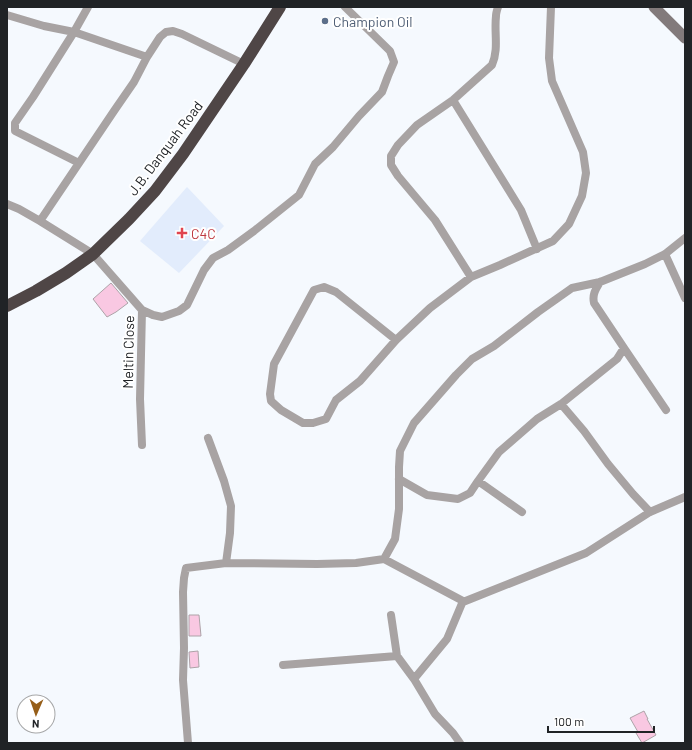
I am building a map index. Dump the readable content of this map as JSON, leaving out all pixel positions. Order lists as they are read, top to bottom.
{
  "streets": {
    "highway": ["J.B. Danquah Road"],
    "street": ["Meltin Close"]
  },
  "crossings": [
    ["J.B. Danquah Road", "Meltin Close"]
  ],
  "places": {
    "other": ["Champion Oil"],
    "health": ["C4C"]
  },
  "scale_bar": "100 m",
  "north": "bottom"
}
